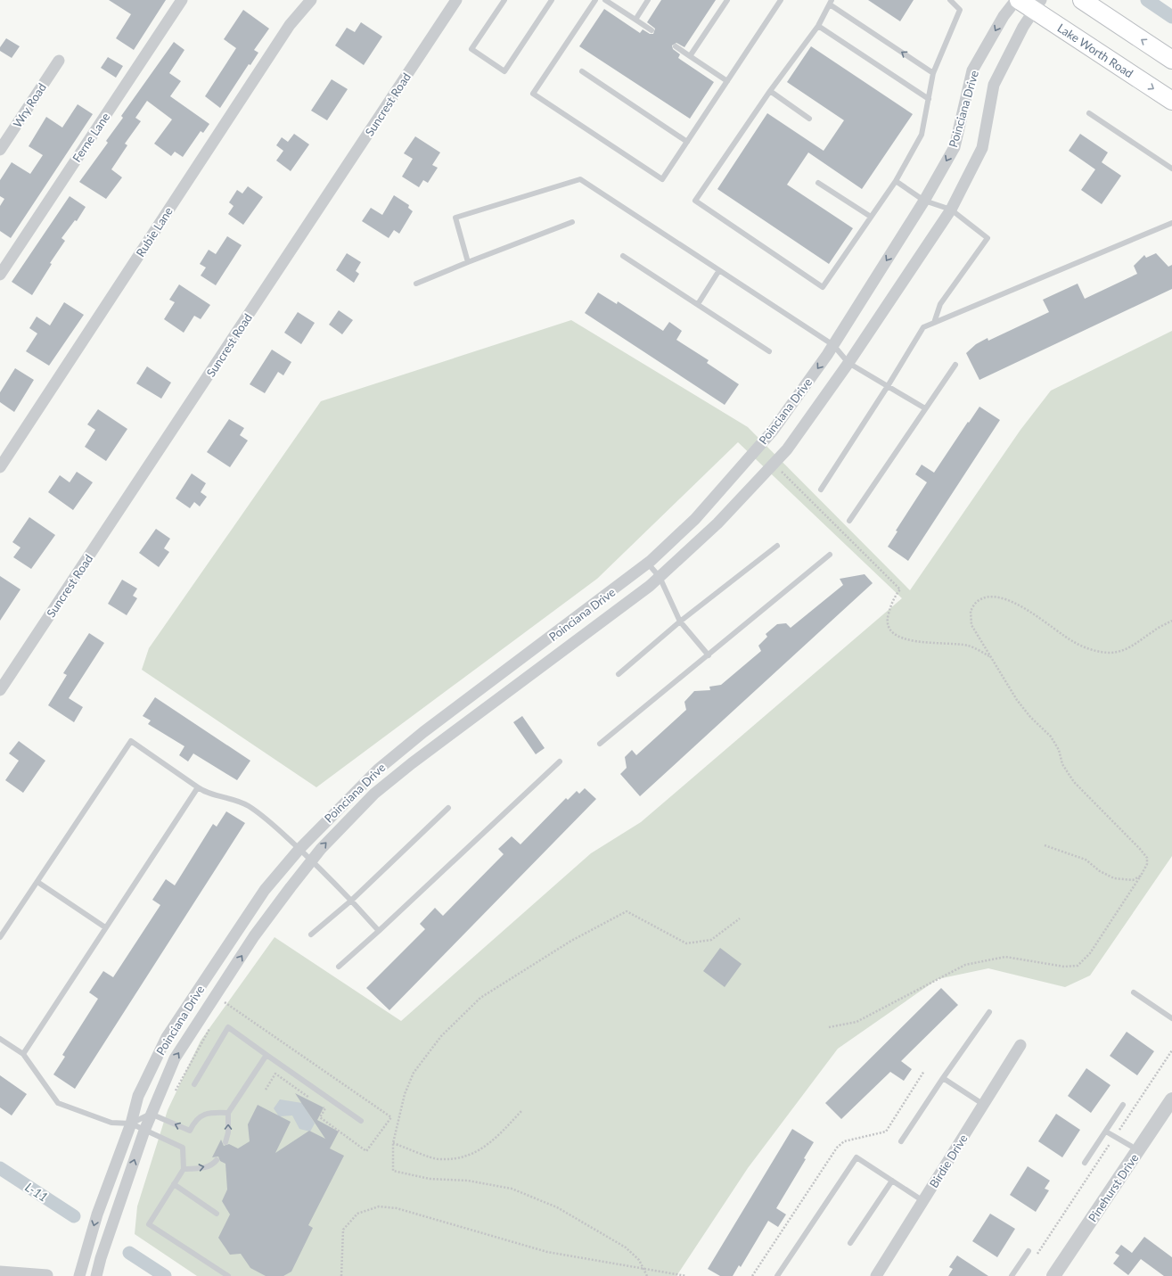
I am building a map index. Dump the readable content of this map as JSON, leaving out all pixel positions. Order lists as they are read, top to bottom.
{
  "streets": {
    "main road": ["Lake Worth Road"],
    "street": [
      "Suncrest Road",
      "Wry Road",
      "Poinciana Drive",
      "Ferne Lane",
      "Rubie Lane",
      "Birdie Drive",
      "Pinehurst Drive"
    ]
  },
  "crossings": [
    ["Lake Worth Road", "Poinciana Drive"]
  ],
  "water": ["L-11"]
}
